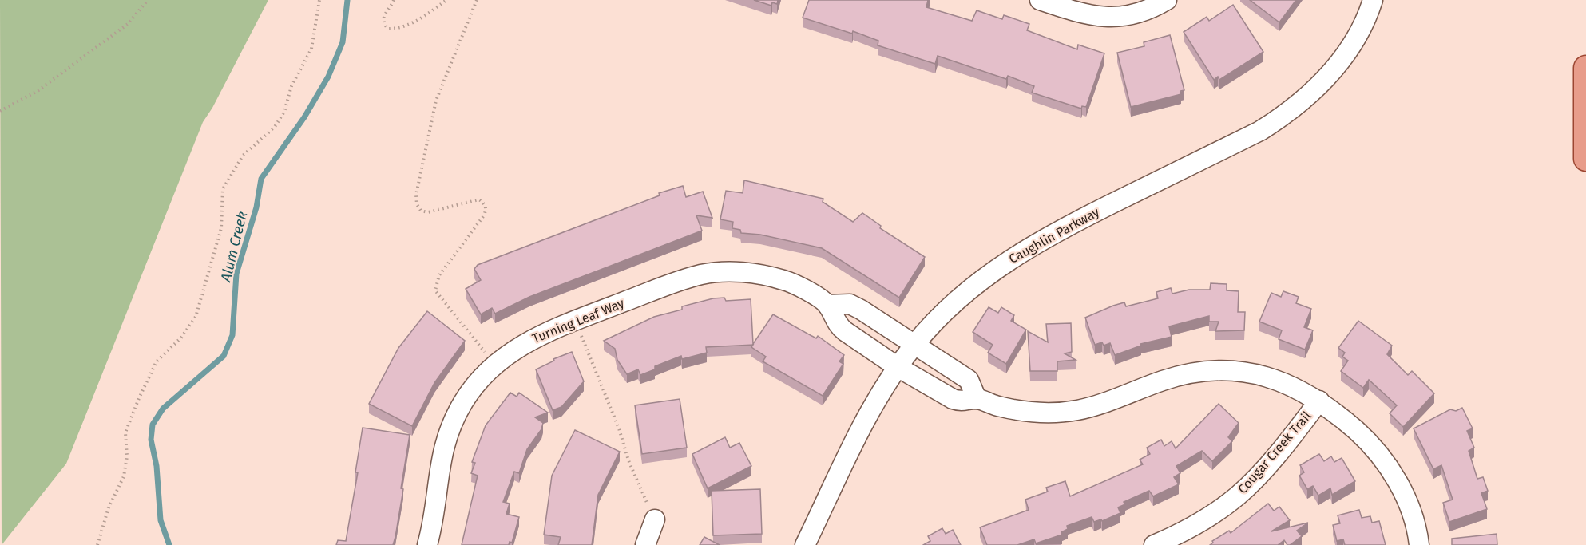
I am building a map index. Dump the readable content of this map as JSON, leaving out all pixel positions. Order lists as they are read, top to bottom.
{
  "streets": {
    "street": ["Caughlin Parkway", "Turning Leaf Way", "Cougar Creek Trail"]
  },
  "crossings": [
    ["Caughlin Parkway", "Turning Leaf Way"]
  ],
  "water": ["Alum Creek"]
}
